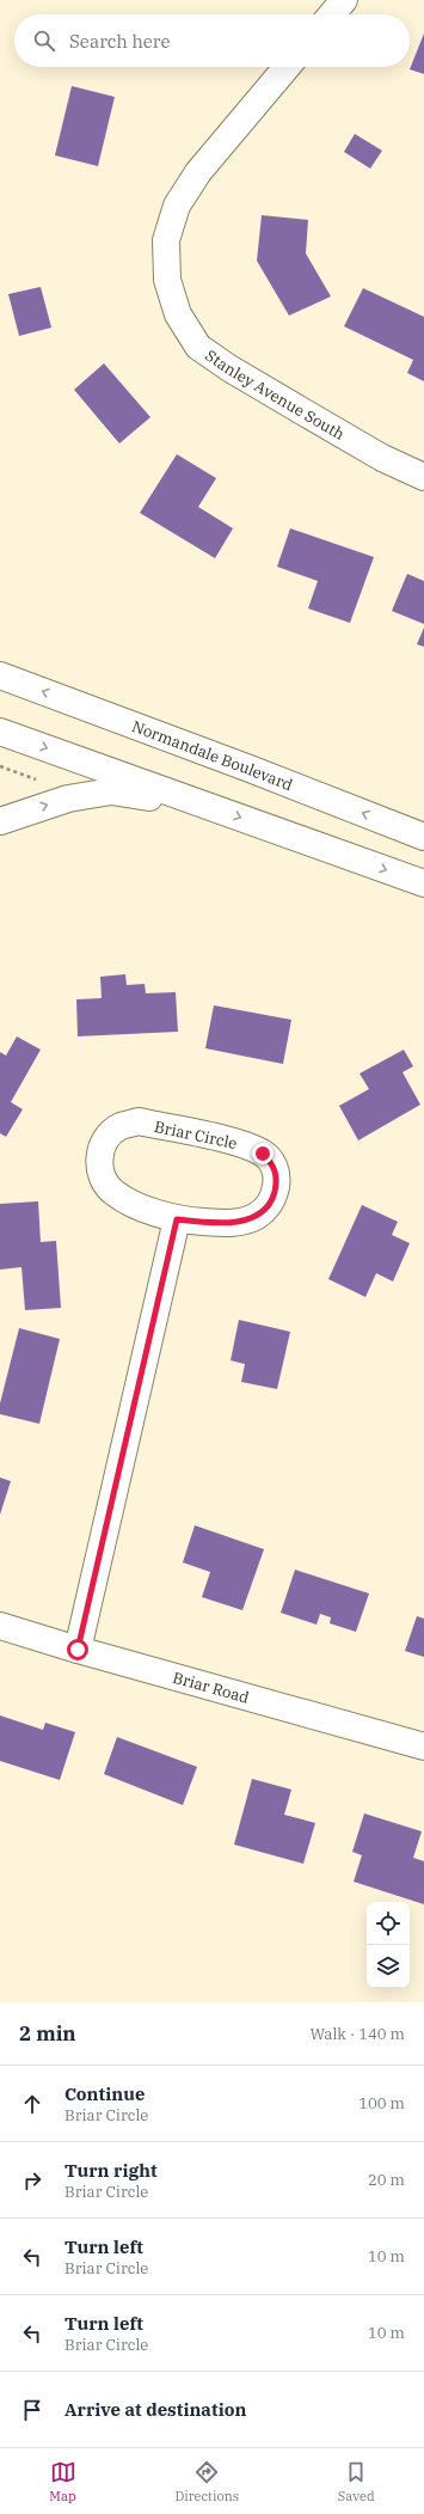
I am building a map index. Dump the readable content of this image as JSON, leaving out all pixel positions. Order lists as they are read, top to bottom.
{
  "streets": {
    "street": [
      "Stanley Avenue South",
      "Normandale Boulevard",
      "Briar Circle",
      "Briar Road"
    ]
  },
  "page": {
    "search": "Search here",
    "heading": ["2 min", "Walk · 140 m"],
    "list": [
      ["Continue", "Briar Circle", "100 m"],
      ["Turn right", "Briar Circle", "20 m"],
      ["Turn left", "Briar Circle", "10 m"],
      ["Turn left", "Briar Circle", "10 m"],
      "Arrive at destination"
    ],
    "nav": ["Map", "Directions", "Saved"]
  }
}
